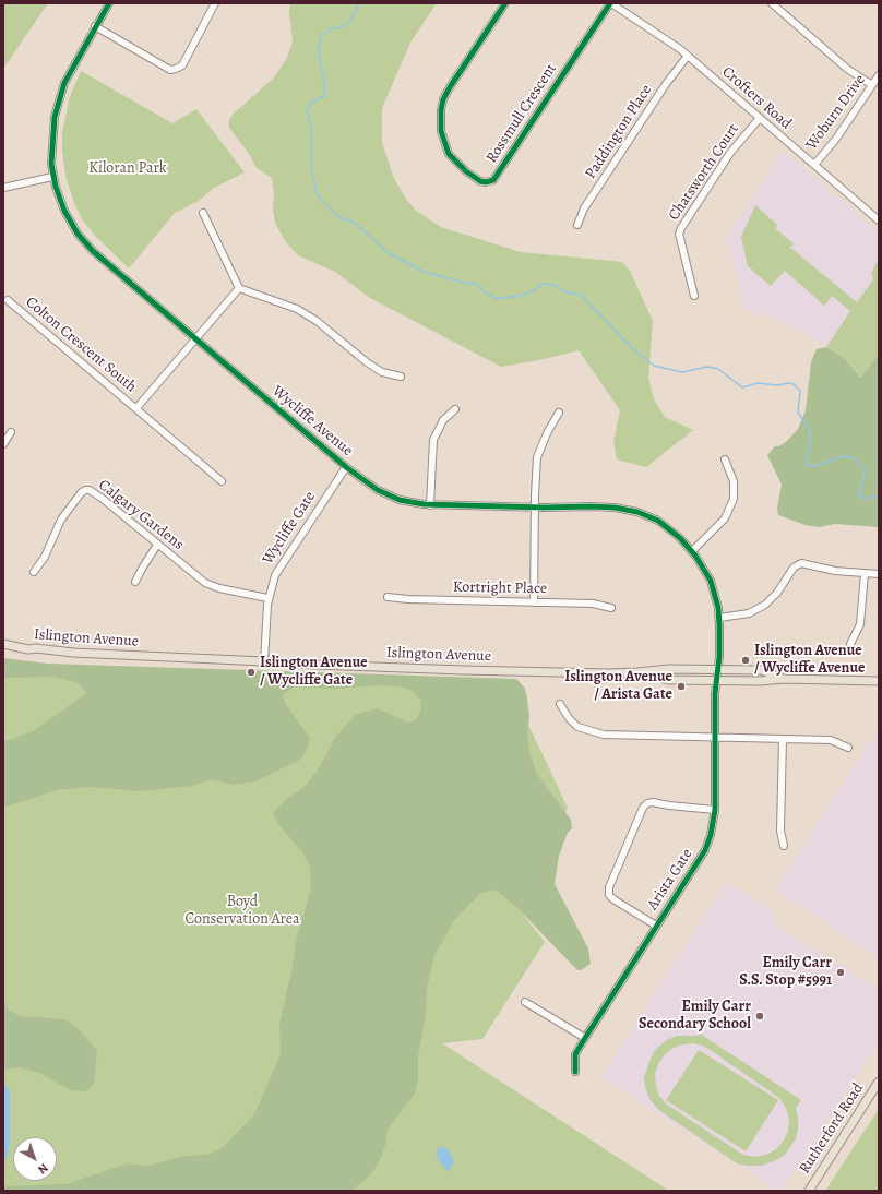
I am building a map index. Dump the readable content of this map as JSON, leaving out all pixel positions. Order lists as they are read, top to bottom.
{
  "streets": {
    "main road": ["Islington Avenue", "Rutherford Road"],
    "street": [
      "Crofters Road",
      "Woburn Drive",
      "Rossmull Crescent",
      "Paddington Place",
      "Chatsworth Court",
      "Colton Crescent South",
      "Wycliffe Avenue",
      "Calgary Gardens",
      "Wycliffe Gate",
      "Kortright Place",
      "Arista Gate"
    ]
  },
  "crossings": [
    ["Crofters Road", "Woburn Drive"],
    ["Crofters Road", "Rossmull Crescent"],
    ["Crofters Road", "Paddington Place"],
    ["Crofters Road", "Chatsworth Court"],
    ["Wycliffe Avenue", "Wycliffe Gate"],
    ["Wycliffe Avenue", "Islington Avenue"],
    ["Wycliffe Avenue", "Arista Gate"],
    ["Calgary Gardens", "Wycliffe Gate"],
    ["Wycliffe Gate", "Islington Avenue"],
    ["Islington Avenue", "Arista Gate"]
  ],
  "parks": ["Kiloran Park", "Boyd Conservation Area"],
  "places": [
    "Islington Avenue / Wycliffe Avenue",
    "Islington Avenue / Wycliffe Gate",
    "Islington Avenue / Arista Gate",
    "Emily Carr S.S. Stop #5991",
    "Emily Carr Secondary School"
  ],
  "north": "bottom right"
}
